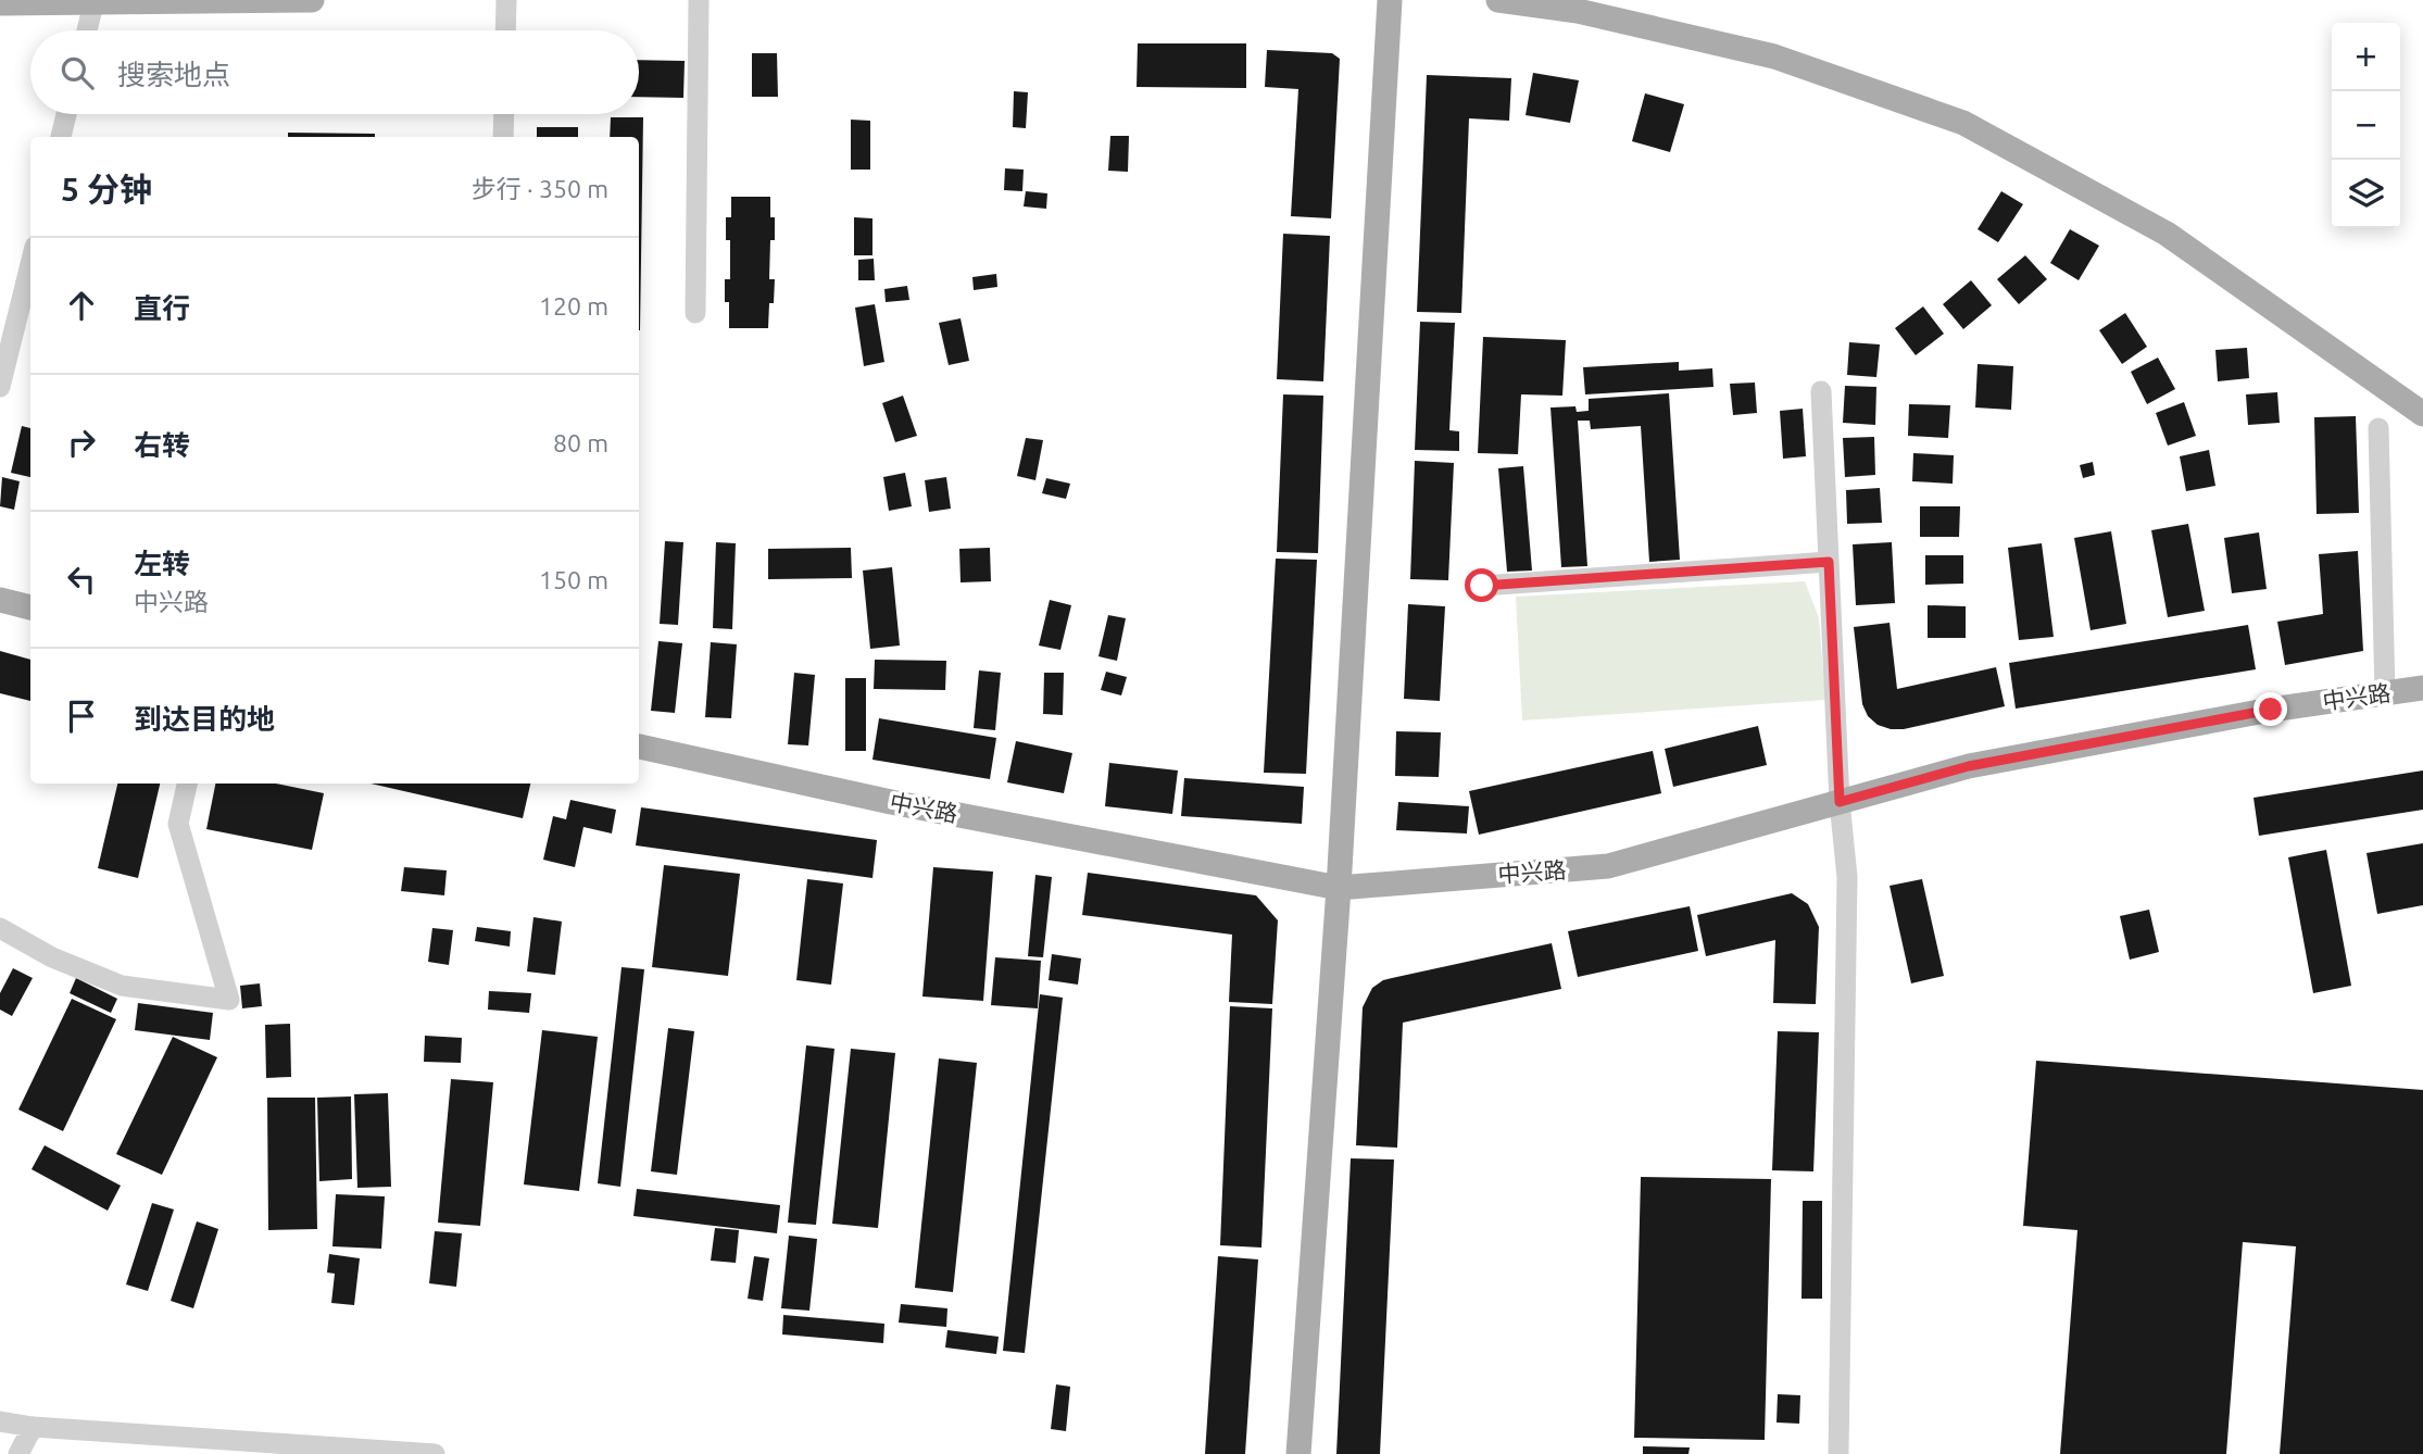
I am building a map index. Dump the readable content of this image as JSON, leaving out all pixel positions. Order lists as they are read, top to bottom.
{
  "streets": {
    "main road": ["中兴路"]
  },
  "page": {
    "map_buttons": ["+", "−"],
    "search": "搜索地点",
    "heading": ["5 分钟", "步行 · 350 m"],
    "list": [
      ["直行", "120 m"],
      ["右转", "80 m"],
      ["左转", "中兴路", "150 m"],
      "到达目的地"
    ]
  }
}
